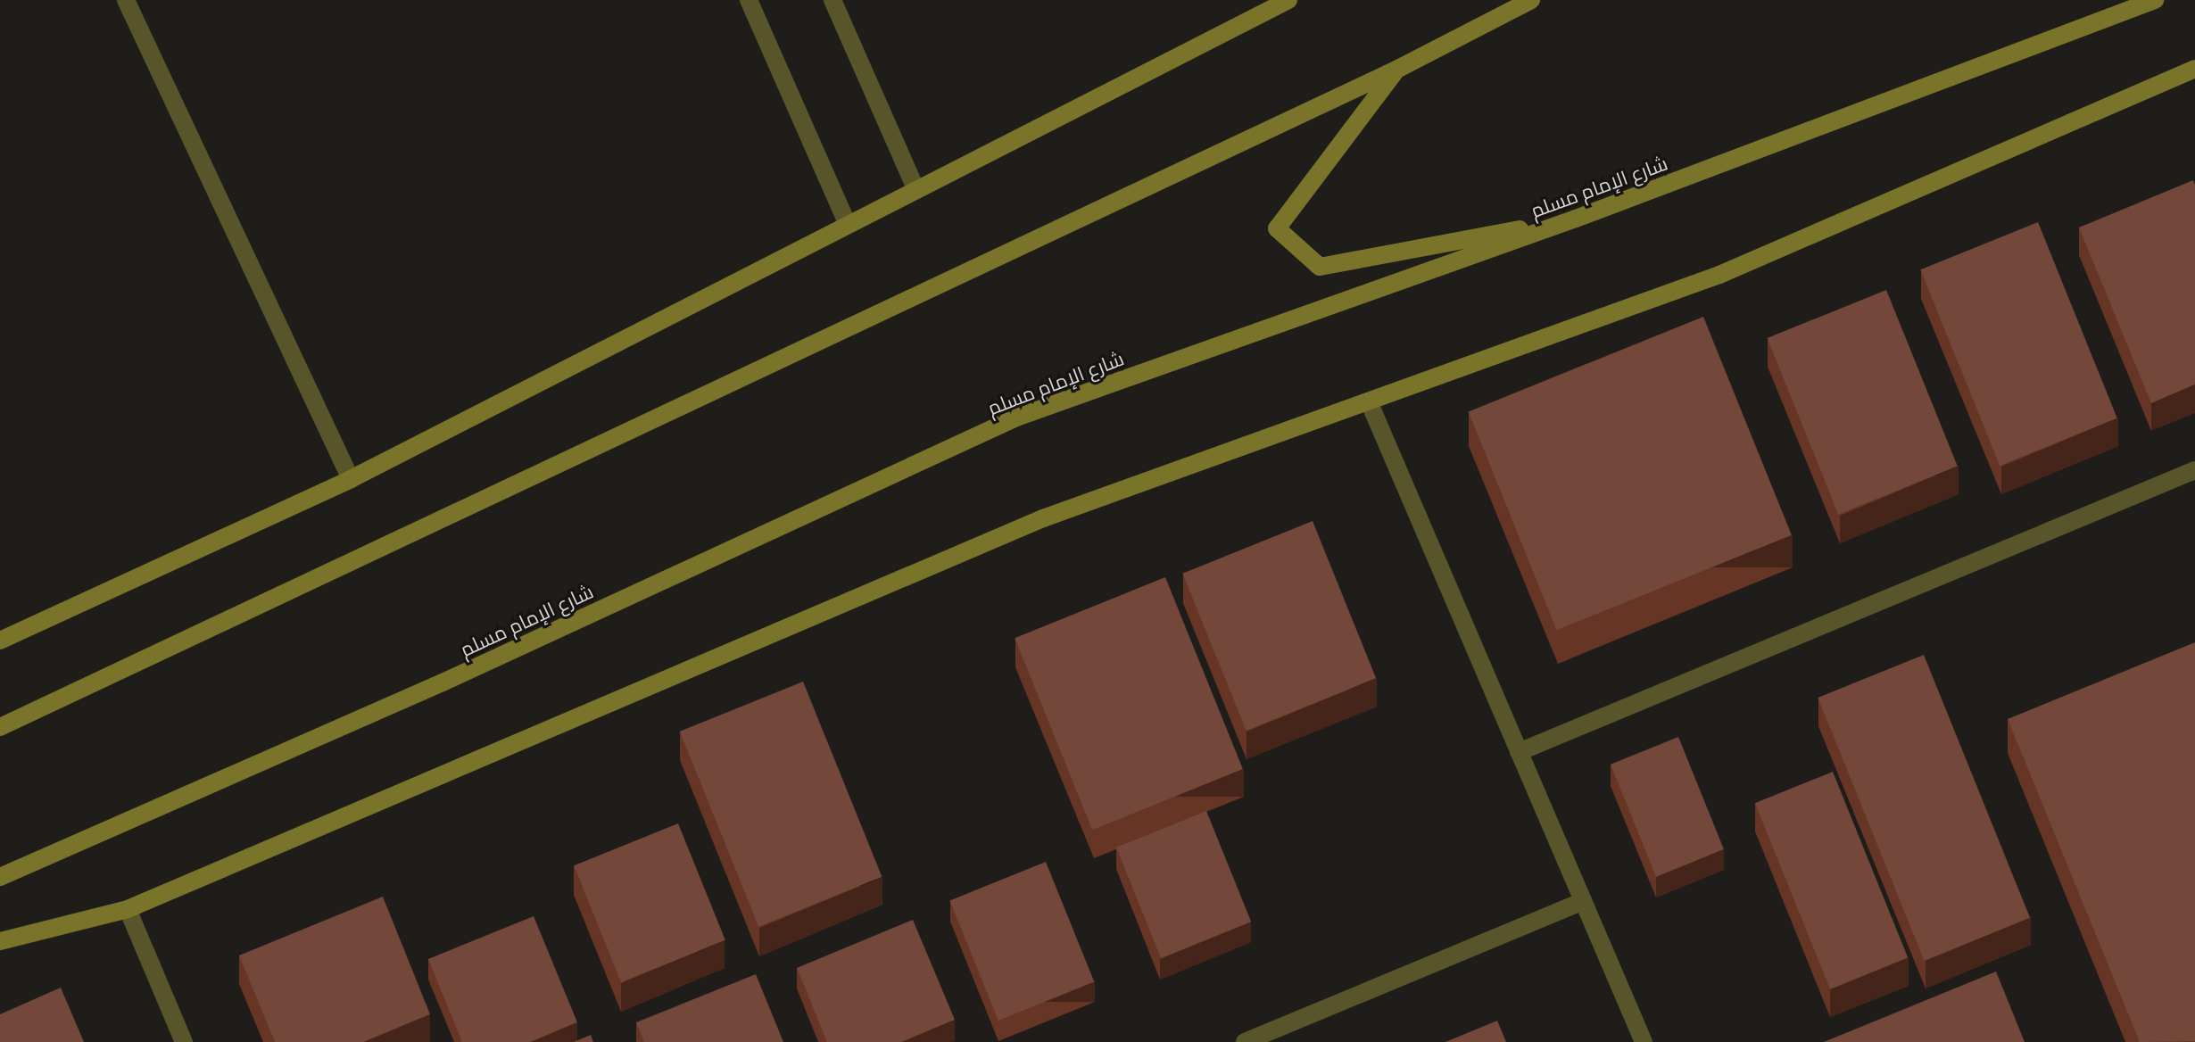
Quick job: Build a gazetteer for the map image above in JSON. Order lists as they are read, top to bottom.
{
  "streets": {
    "main road": ["شارع الإمام مسلم"]
  }
}
